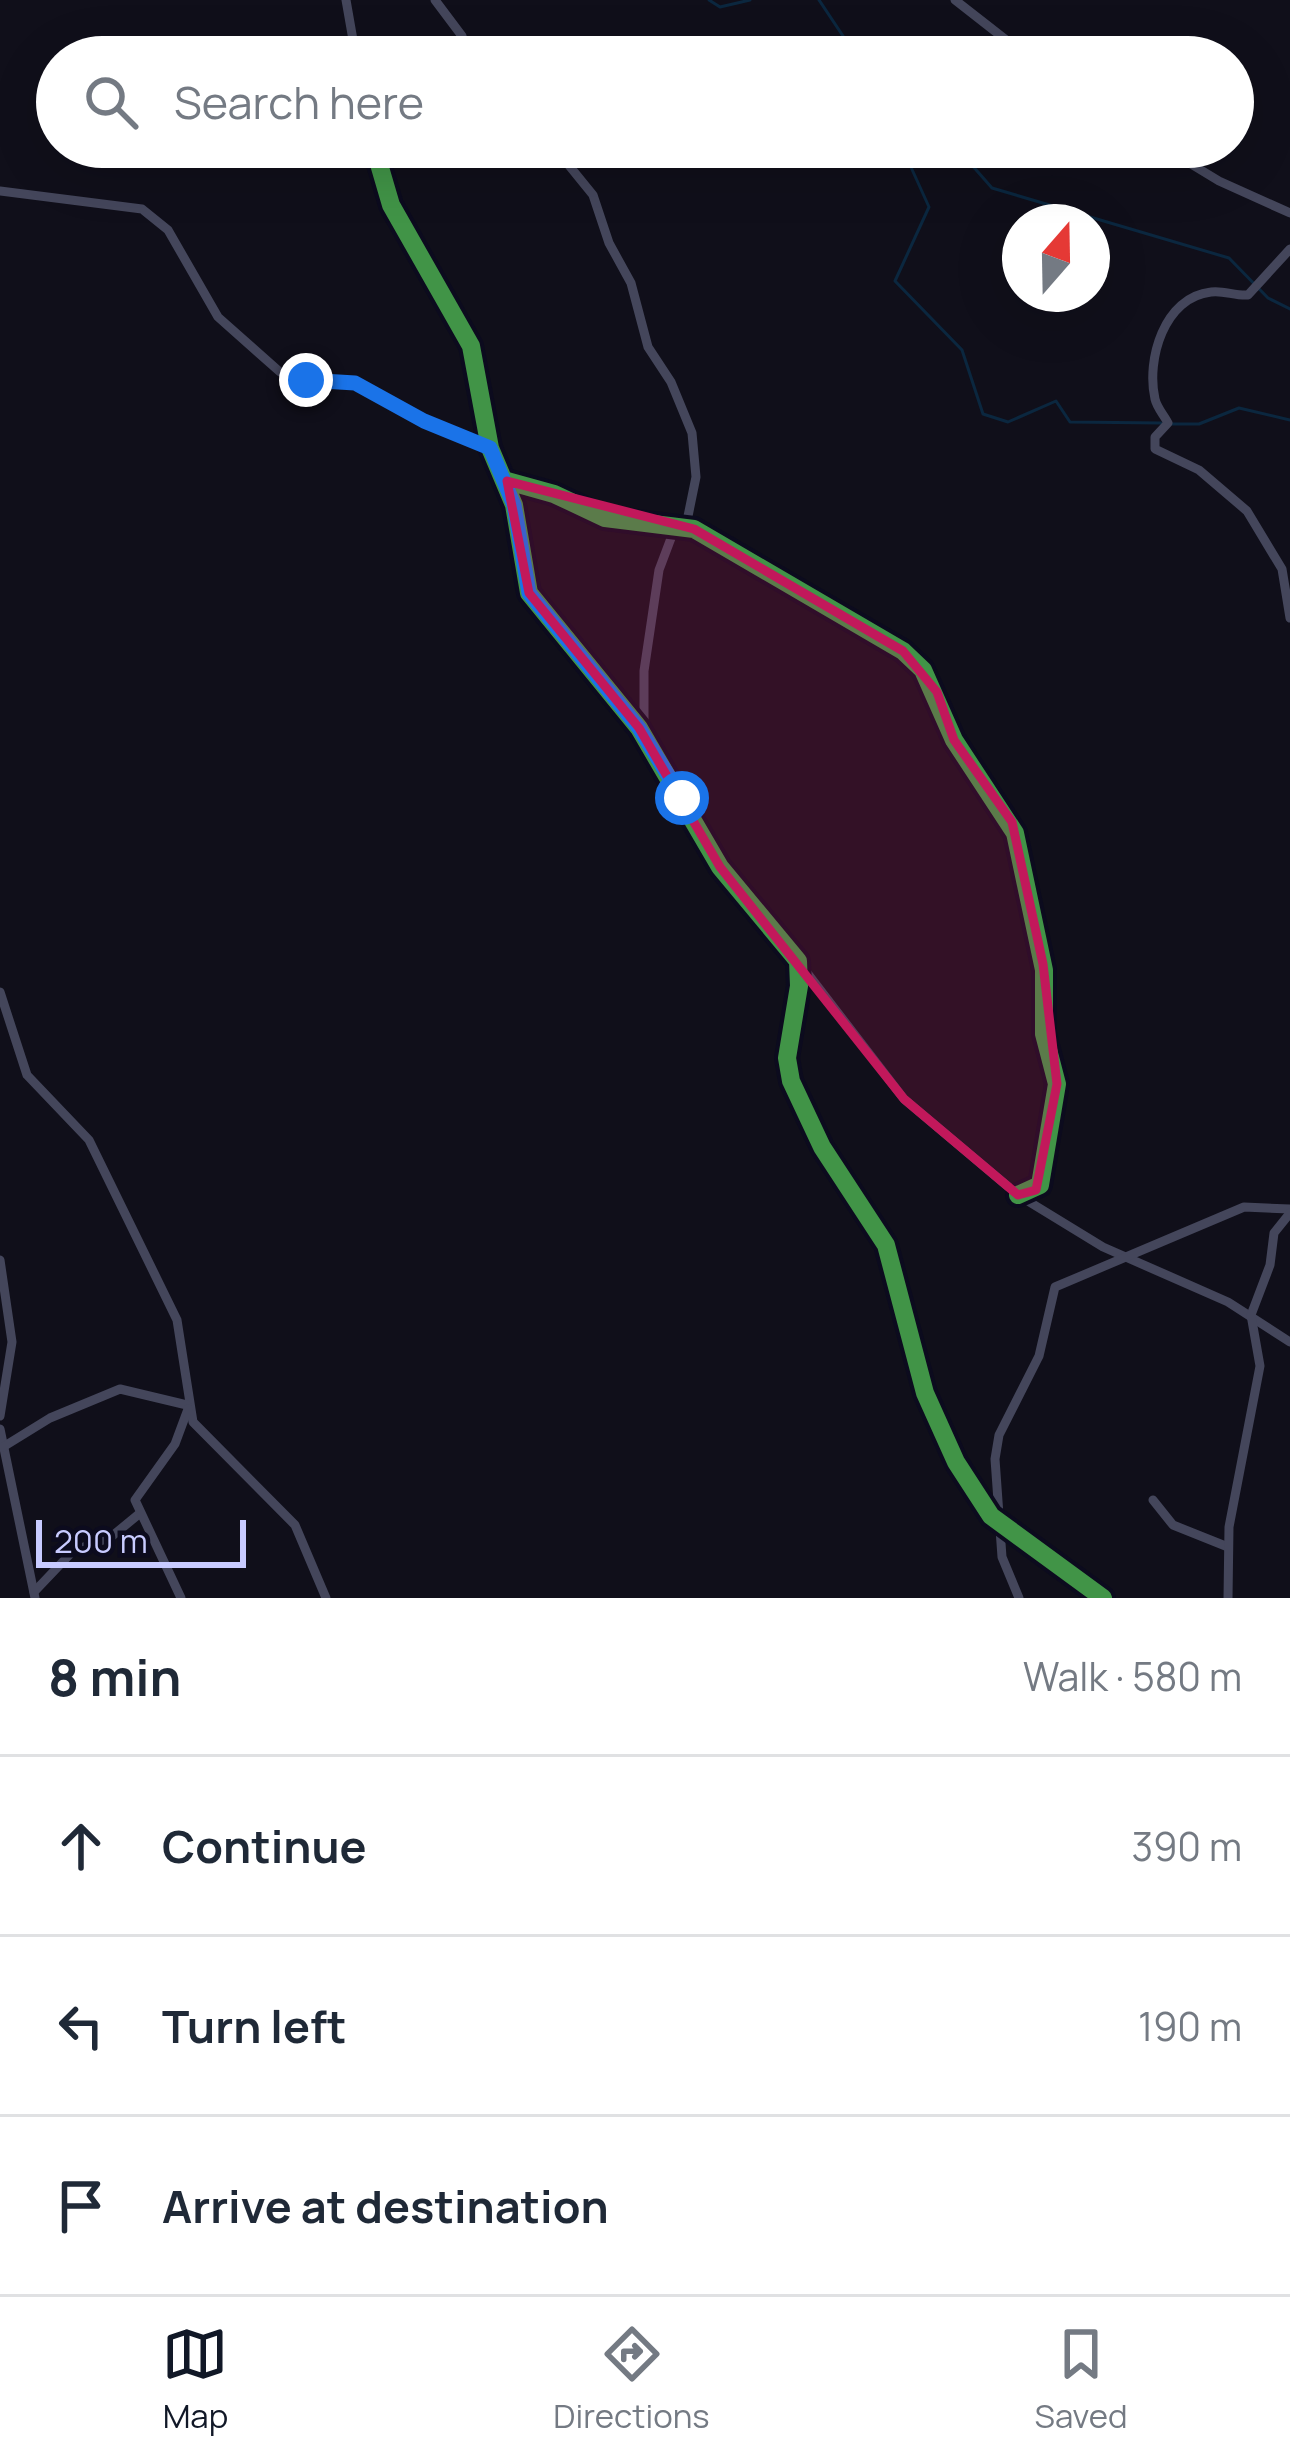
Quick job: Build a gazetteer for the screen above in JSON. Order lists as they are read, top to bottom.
{
  "scale_bar": "200 m",
  "north": "top",
  "page": {
    "search": "Search here",
    "scale": "200 m",
    "heading": ["8 min", "Walk · 580 m"],
    "list": [
      ["Continue", "390 m"],
      ["Turn left", "190 m"],
      "Arrive at destination"
    ],
    "nav": ["Map", "Directions", "Saved"]
  }
}
